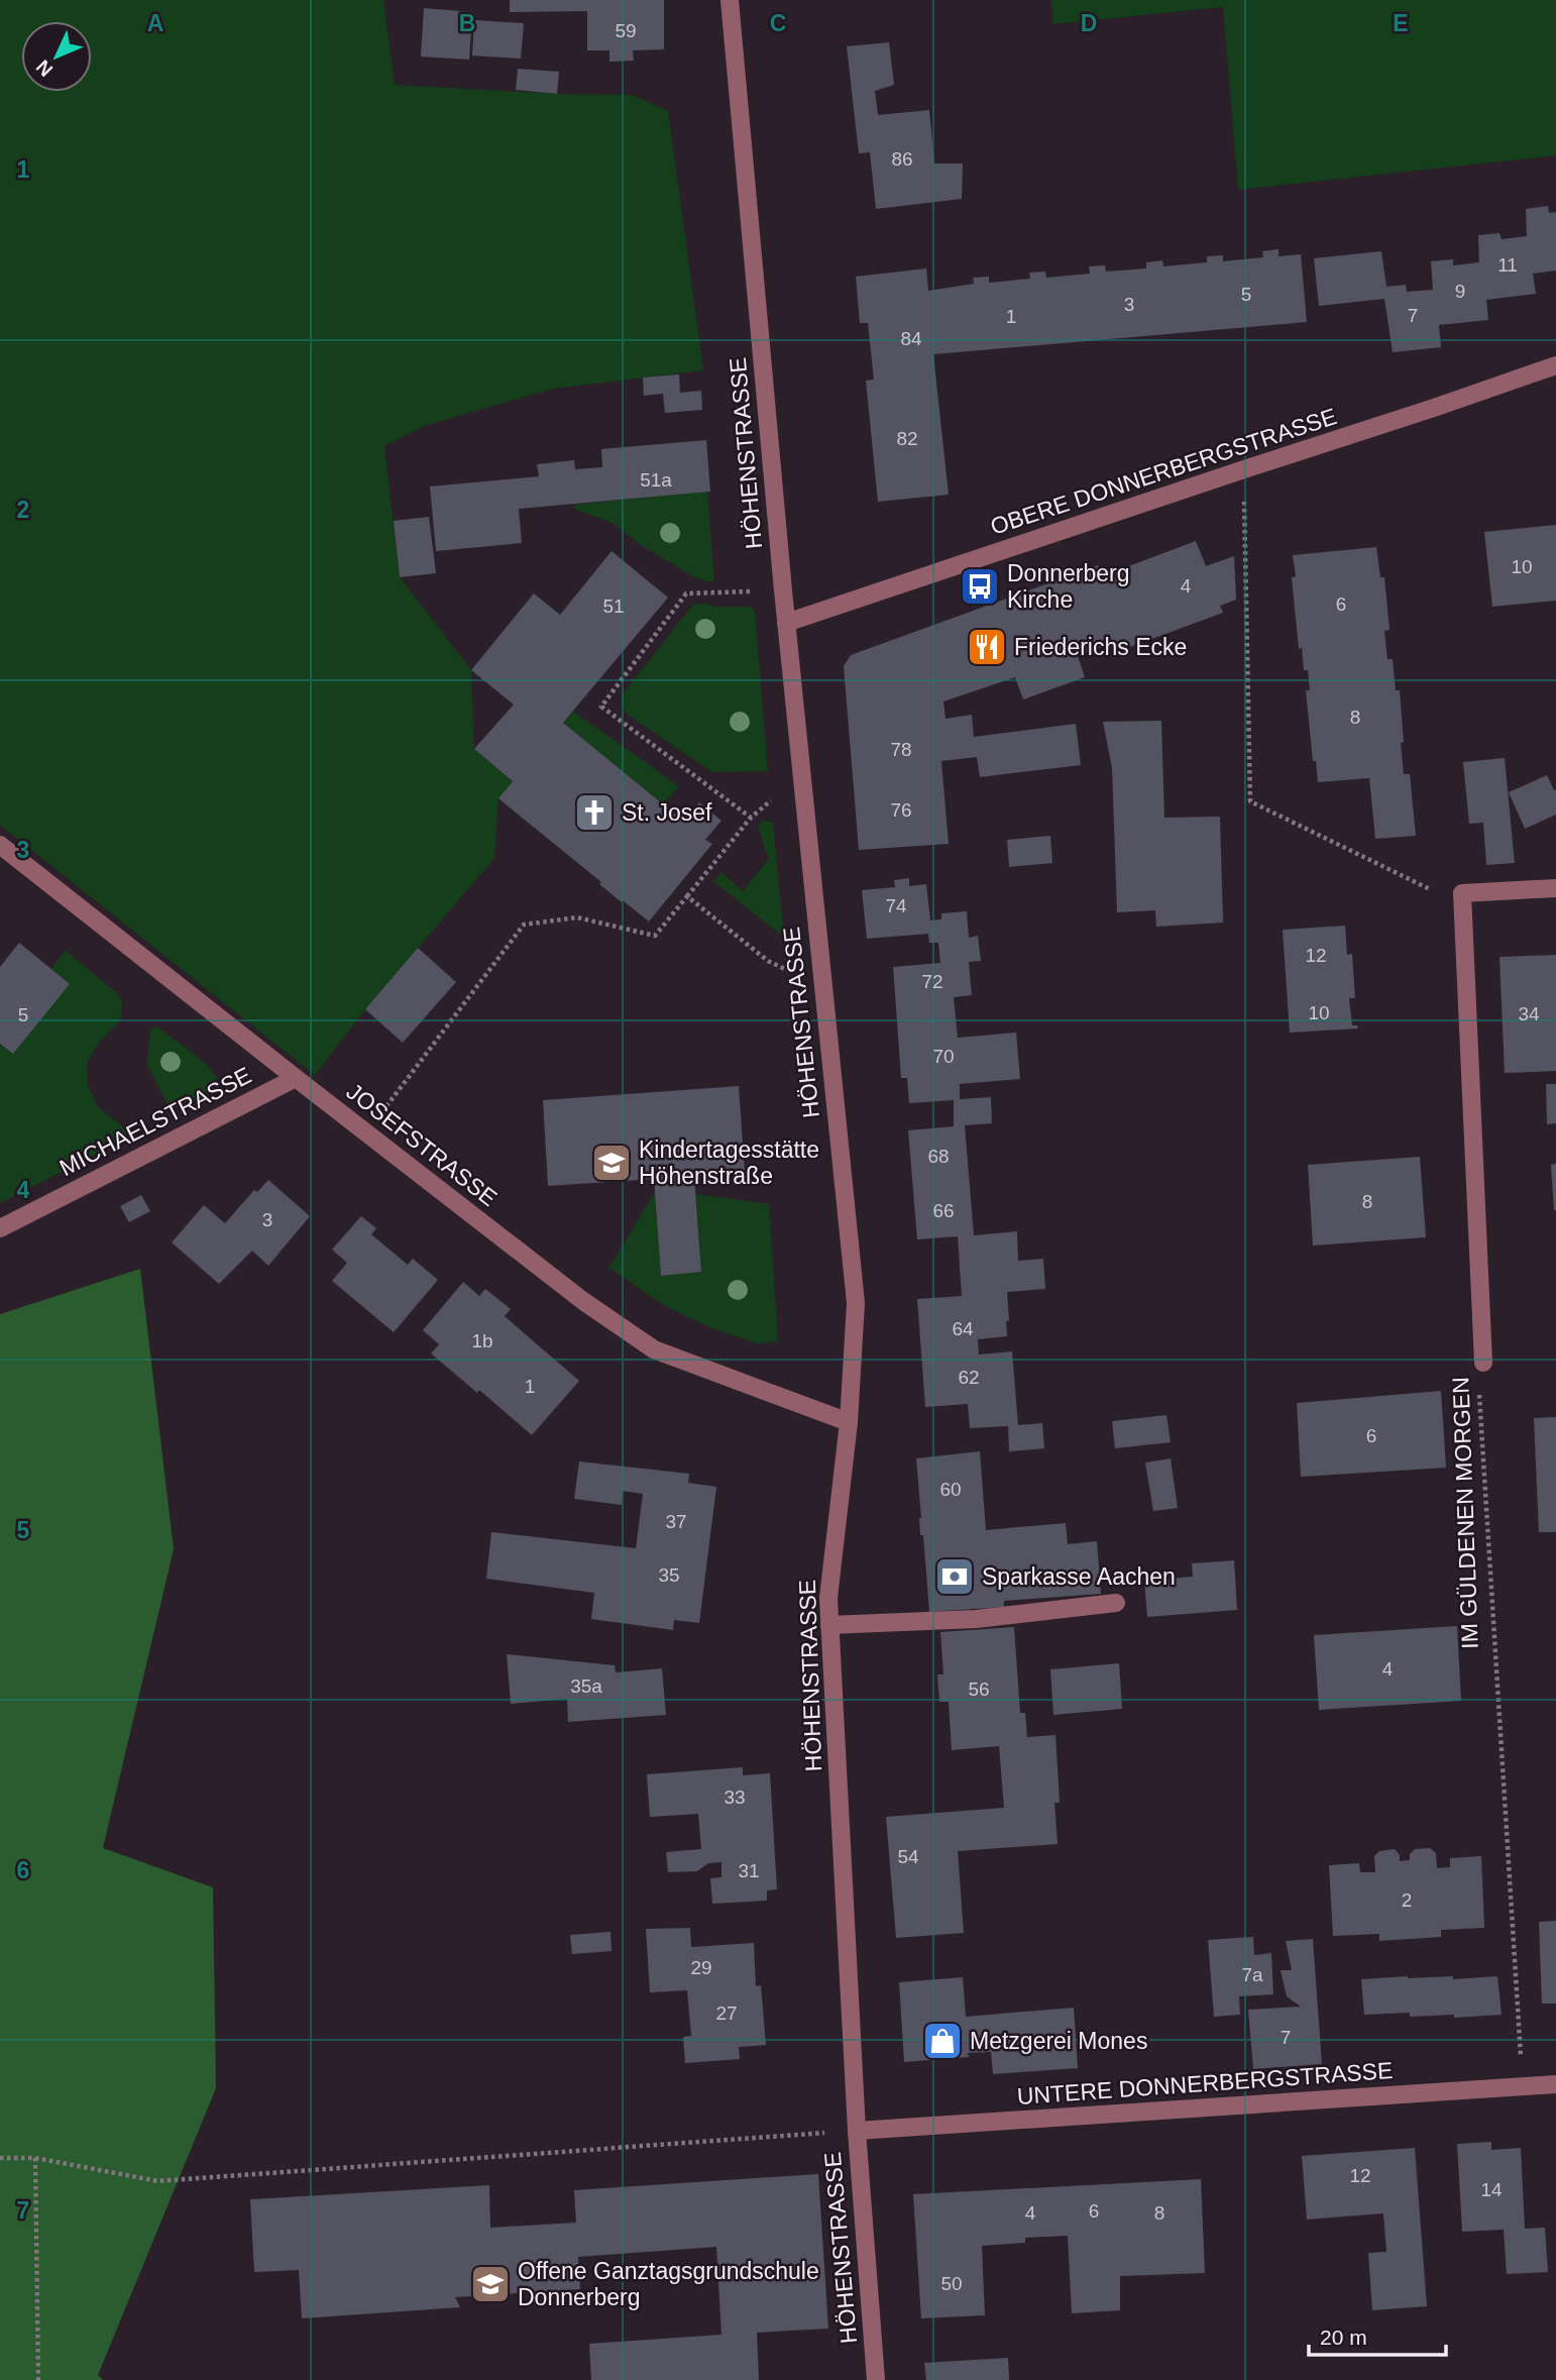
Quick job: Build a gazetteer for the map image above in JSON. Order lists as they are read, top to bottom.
{
  "streets": {
    "street": [
      "HÖHENSTRASSE",
      "OBERE DONNERBERGSTRASSE",
      "MICHAELSTRASSE",
      "JOSEFSTRASSE",
      "IM GÜLDENEN MORGEN",
      "UNTERE DONNERBERGSTRASSE"
    ]
  },
  "crossings": [
    ["HÖHENSTRASSE", "OBERE DONNERBERGSTRASSE"],
    ["HÖHENSTRASSE", "JOSEFSTRASSE"],
    ["HÖHENSTRASSE", "UNTERE DONNERBERGSTRASSE"],
    ["MICHAELSTRASSE", "JOSEFSTRASSE"],
    ["IM GÜLDENEN MORGEN", "UNTERE DONNERBERGSTRASSE"]
  ],
  "places": {
    "bus stop": ["Donnerberg Kirche"],
    "restaurant": ["Friederichs Ecke"],
    "church": ["St. Josef"],
    "school or university": ["Kindertagesstätte Höhenstraße", "Offene Ganztagsgrundschule Donnerberg"],
    "bank": ["Sparkasse Aachen"],
    "shop": ["Metzgerei Mones"]
  },
  "house_numbers": [
    "59",
    "86",
    "11",
    "9",
    "5",
    "3",
    "7",
    "1",
    "84",
    "82",
    "51a",
    "10",
    "4",
    "6",
    "51",
    "8",
    "78",
    "76",
    "74",
    "12",
    "72",
    "10",
    "34",
    "5",
    "70",
    "68",
    "8",
    "66",
    "3",
    "64",
    "1b",
    "62",
    "1",
    "6",
    "60",
    "37",
    "35",
    "4",
    "35a",
    "56",
    "33",
    "54",
    "31",
    "2",
    "29",
    "7a",
    "27",
    "7",
    "12",
    "14",
    "6",
    "4",
    "8",
    "50"
  ],
  "scale_bar": "20 m",
  "north": "bottom left",
  "grid": {
    "columns": [
      "A",
      "B",
      "C",
      "D",
      "E"
    ],
    "rows": [
      "1",
      "2",
      "3",
      "4",
      "5",
      "6",
      "7"
    ]
  }
}
